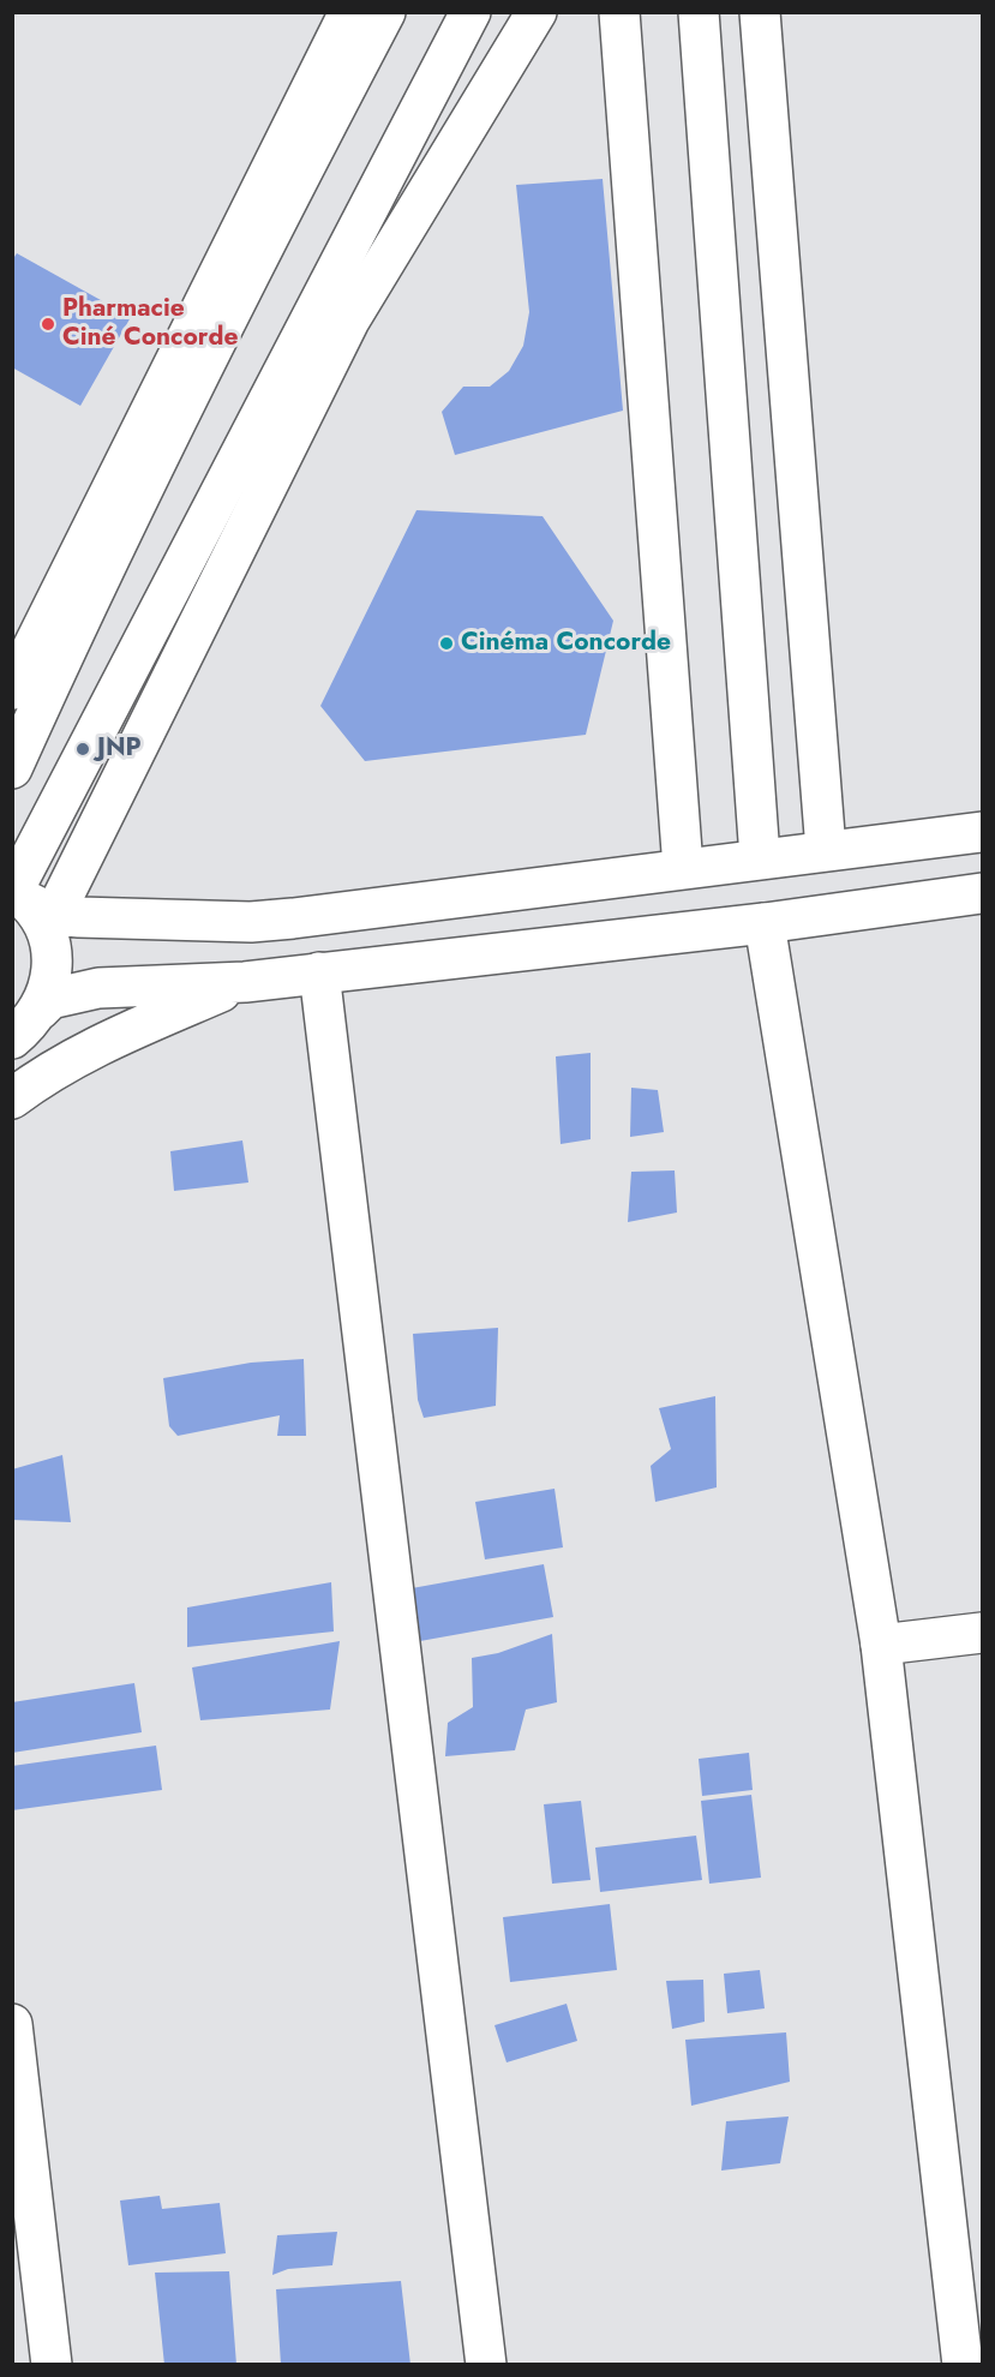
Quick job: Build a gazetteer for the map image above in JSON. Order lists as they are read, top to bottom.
{
  "places": ["Pharmacie Ciné Concorde", "Cinéma Concorde", "JNP"]
}
